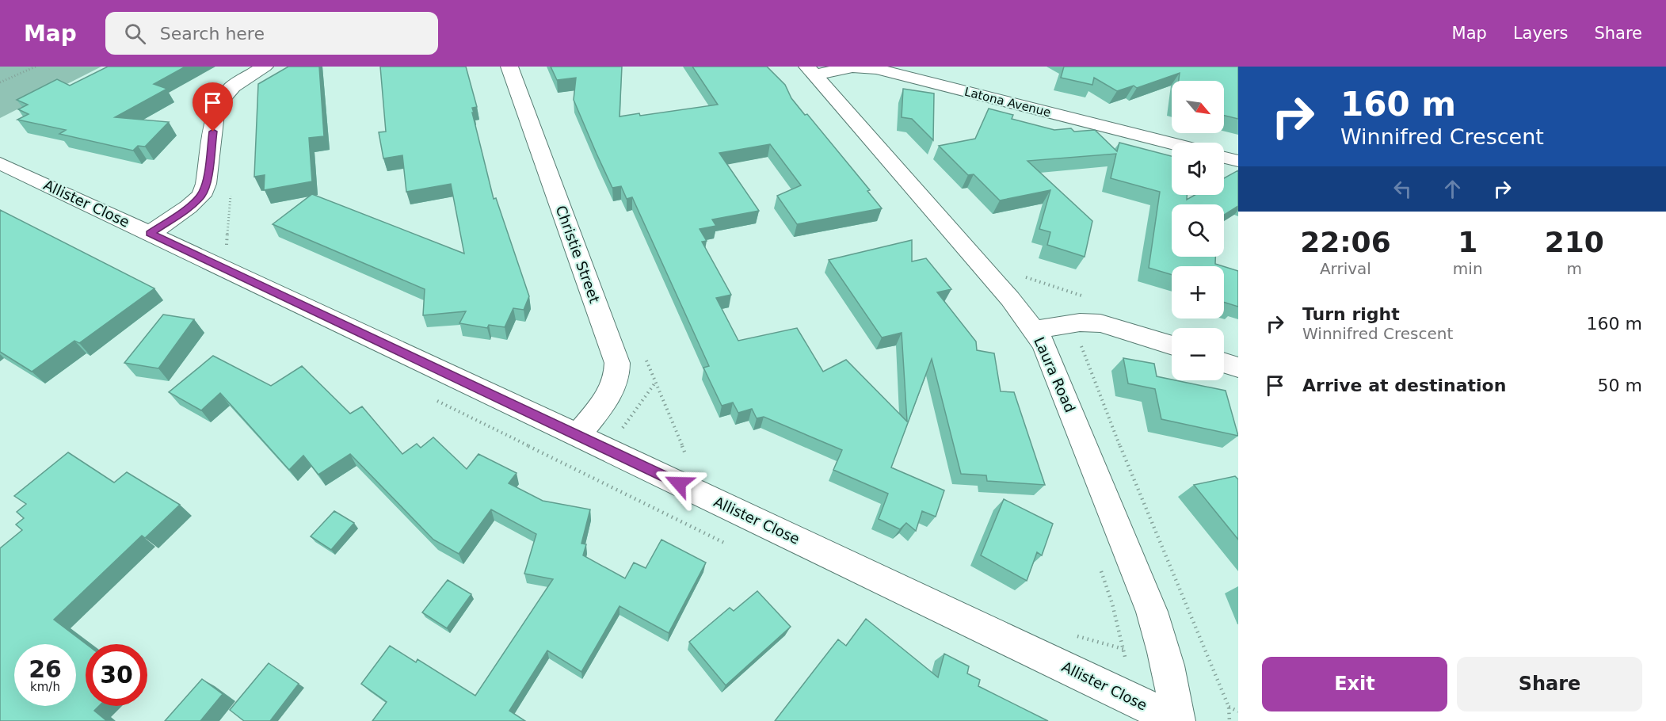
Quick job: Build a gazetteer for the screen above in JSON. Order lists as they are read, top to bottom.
{
  "streets": {
    "street": [
      "Latona Avenue",
      "Allister Close",
      "Christie Street",
      "Laura Road"
    ]
  },
  "crossings": [
    ["Latona Avenue", "Laura Road"],
    ["Allister Close", "Christie Street"],
    ["Allister Close", "Laura Road"]
  ],
  "north": "bottom right",
  "page": {
    "header": "Map",
    "search": "Search here",
    "nav": ["Map", "Layers", "Share"],
    "turn": ["160 m", "Winnifred Crescent"],
    "map_buttons": ["+", "−"],
    "eta": [
      "22:06",
      "Arrival",
      "1",
      "min",
      "210",
      "m"
    ],
    "list": [
      {
        "name": "Turn right",
        "note": "Winnifred Crescent",
        "value": "160 m"
      },
      {
        "name": "Arrive at destination",
        "value": "50 m"
      }
    ],
    "speed": "26 km/h",
    "limit": "30",
    "buttons": ["Exit", "Share"]
  }
}
